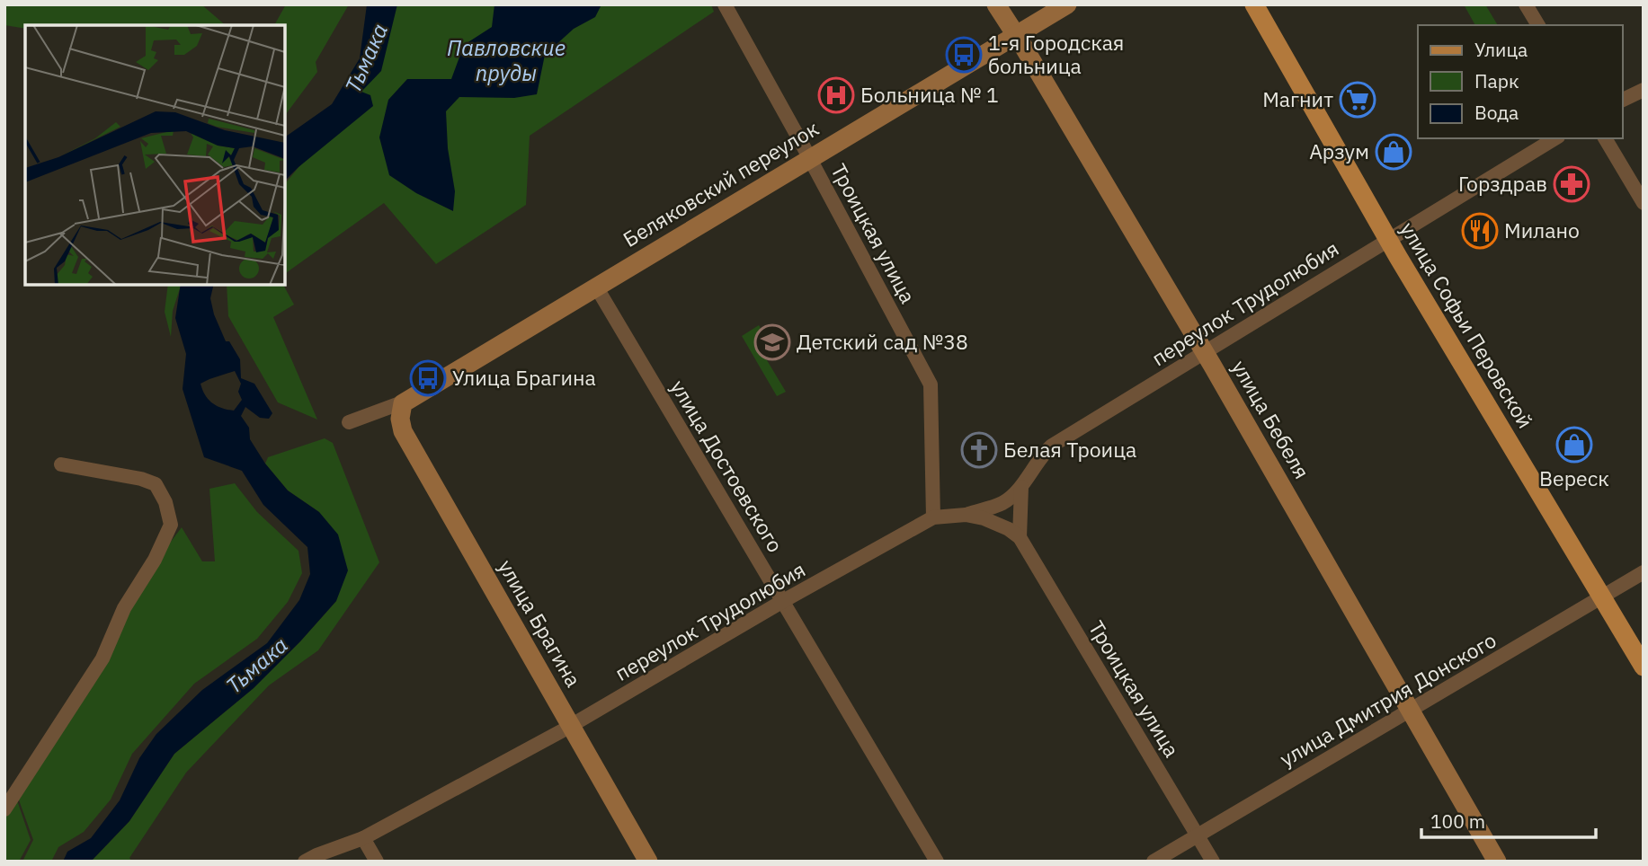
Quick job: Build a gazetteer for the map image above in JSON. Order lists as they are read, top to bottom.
{
  "streets": {
    "main road": ["улица Софьи Перовской"],
    "street": [
      "Беляковский переулок",
      "Троицкая улица",
      "переулок Трудолюбия",
      "улица Бебеля",
      "улица Достоевского",
      "улица Брагина",
      "улица Дмитрия Донского"
    ]
  },
  "crossings": [
    ["Беляковский переулок", "Троицкая улица"],
    ["Беляковский переулок", "улица Бебеля"],
    ["Беляковский переулок", "улица Достоевского"],
    ["Беляковский переулок", "улица Брагина"],
    ["Троицкая улица", "переулок Трудолюбия"],
    ["Троицкая улица", "улица Дмитрия Донского"],
    ["переулок Трудолюбия", "улица Софьи Перовской"],
    ["переулок Трудолюбия", "улица Бебеля"],
    ["переулок Трудолюбия", "улица Достоевского"],
    ["переулок Трудолюбия", "улица Брагина"],
    ["улица Софьи Перовской", "улица Дмитрия Донского"],
    ["улица Бебеля", "улица Дмитрия Донского"]
  ],
  "water": ["Павловские пруды", "Тьмака"],
  "places": {
    "bus stop": ["1-я Городская больница", "Улица Брагина"],
    "hospital": ["Больница № 1"],
    "supermarket": ["Магнит"],
    "shop": ["Арзум", "Вереск"],
    "pharmacy": ["Горздрав"],
    "restaurant": ["Милано"],
    "school or university": ["Детский сад №38"],
    "church": ["Белая Троица"]
  },
  "legend": ["Улица", "Парк", "Вода"],
  "scale_bar": "100 m"
}
